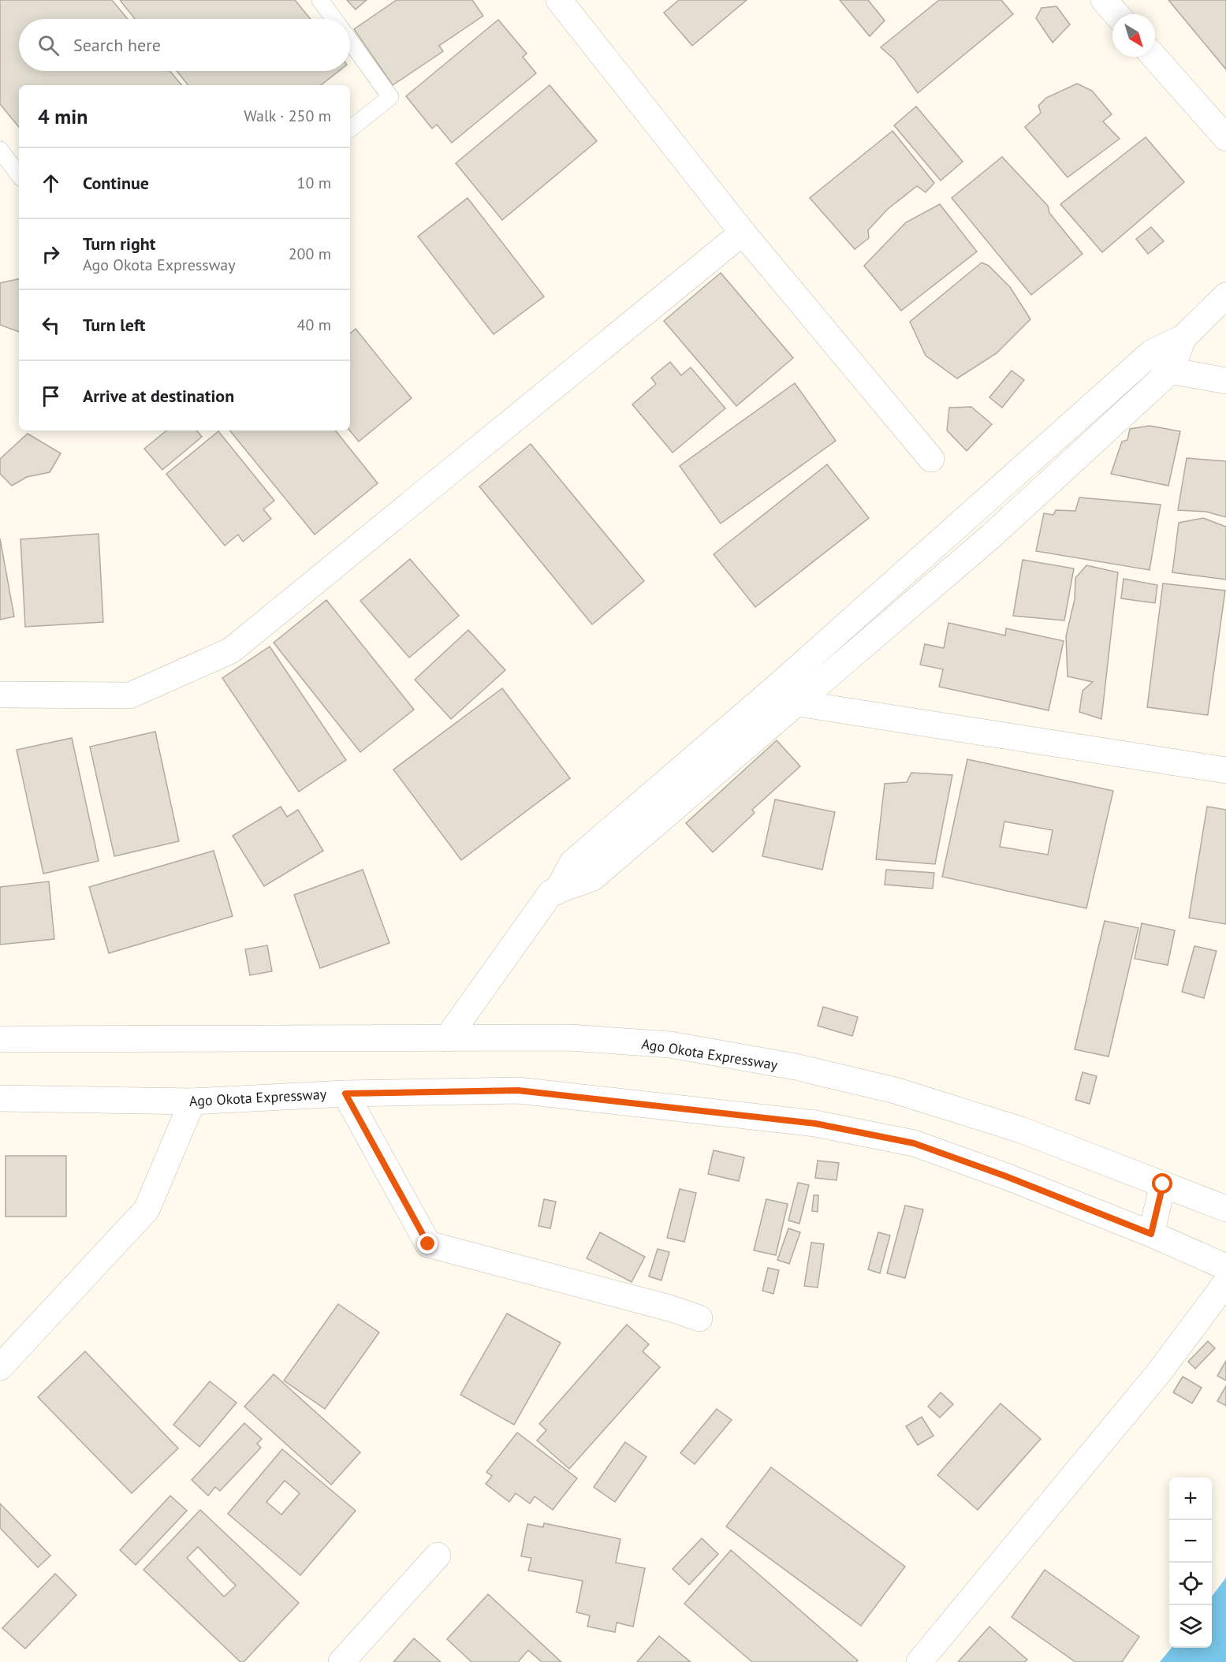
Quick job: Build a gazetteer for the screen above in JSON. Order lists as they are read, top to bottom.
{
  "streets": {
    "street": ["Ago Okota Expressway"]
  },
  "north": "bottom right",
  "page": {
    "search": "Search here",
    "heading": ["4 min", "Walk · 250 m"],
    "list": [
      ["Continue", "10 m"],
      ["Turn right", "Ago Okota Expressway", "200 m"],
      ["Turn left", "40 m"],
      "Arrive at destination"
    ],
    "map_buttons": ["+", "−"]
  }
}
